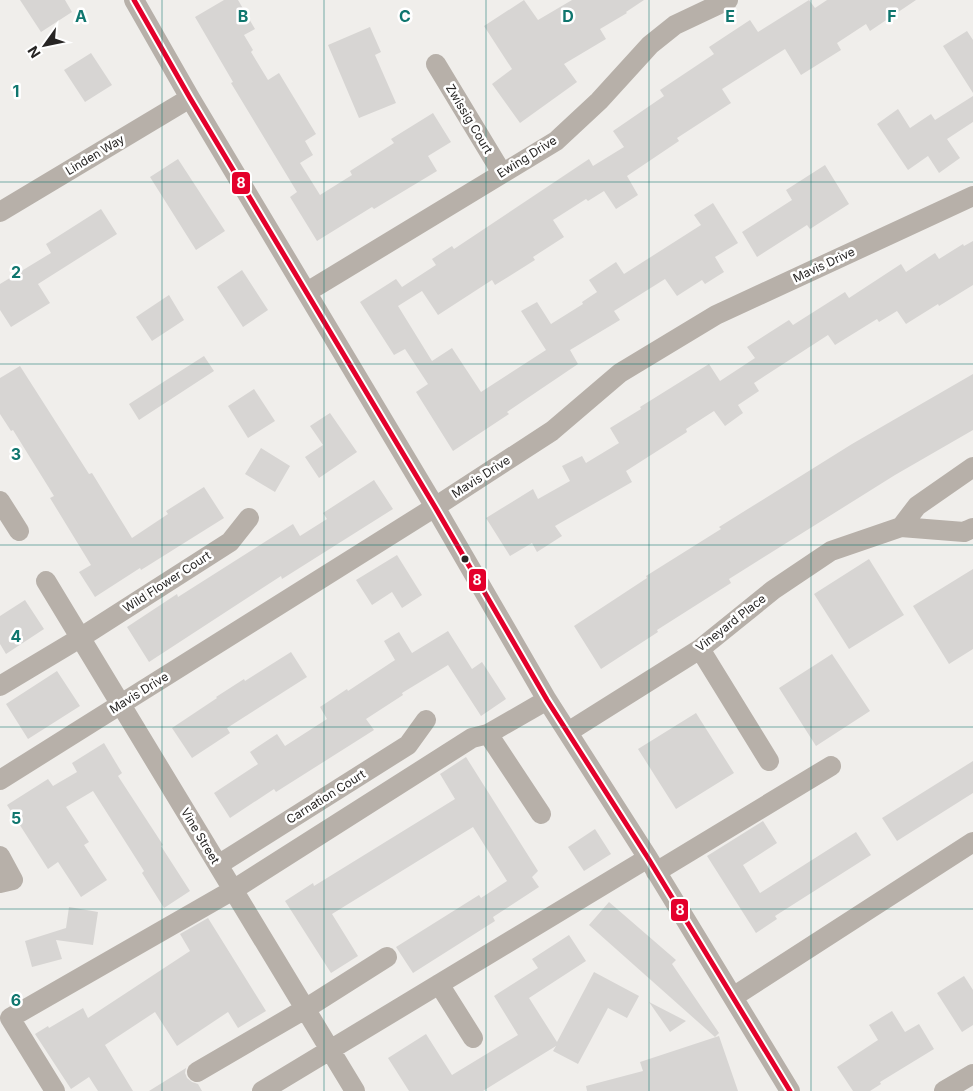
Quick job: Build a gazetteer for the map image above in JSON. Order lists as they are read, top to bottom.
{
  "streets": {
    "street": [
      "Zwissig Court",
      "Linden Way",
      "Ewing Drive",
      "Mavis Drive",
      "Wild Flower Court",
      "Vineyard Place",
      "Carnation Court",
      "Vine Street"
    ]
  },
  "crossings": [
    ["Zwissig Court", "Ewing Drive"],
    ["Mavis Drive", "Vine Street"],
    ["Wild Flower Court", "Vine Street"],
    ["Carnation Court", "Vine Street"]
  ],
  "lines": ["transit line 8"],
  "north": "bottom left",
  "grid": {
    "columns": [
      "A",
      "B",
      "C",
      "D",
      "E",
      "F"
    ],
    "rows": [
      "1",
      "2",
      "3",
      "4",
      "5",
      "6"
    ]
  }
}
